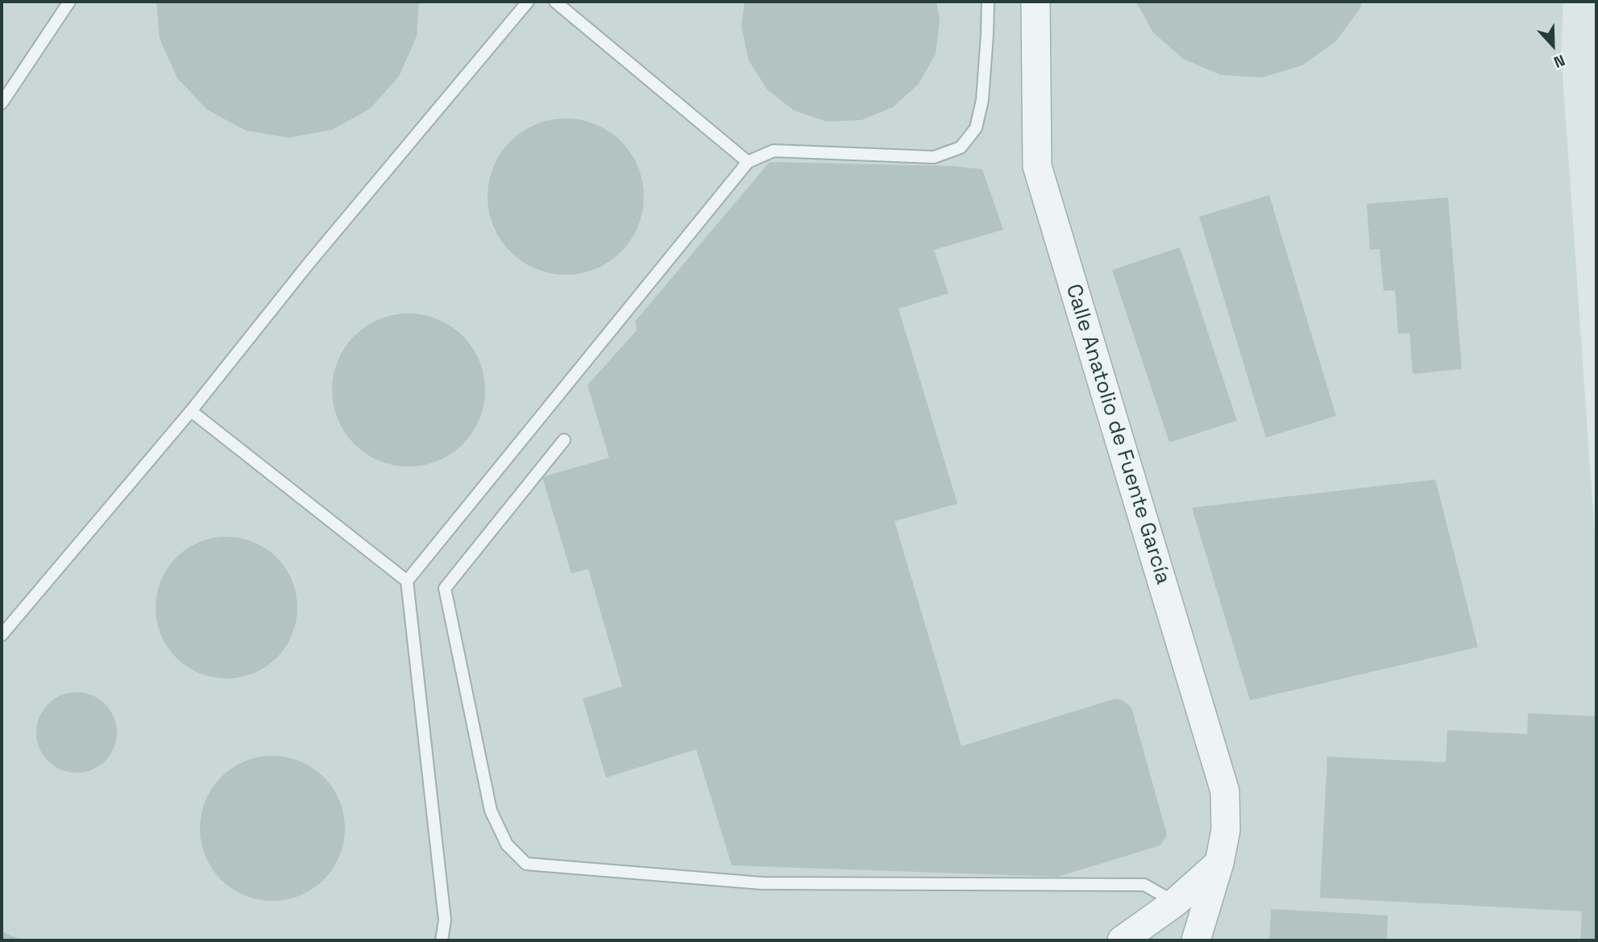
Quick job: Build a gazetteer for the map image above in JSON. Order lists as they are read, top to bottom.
{
  "streets": {
    "street": ["Calle Anatolio de Fuente García"]
  },
  "north": "bottom"
}
